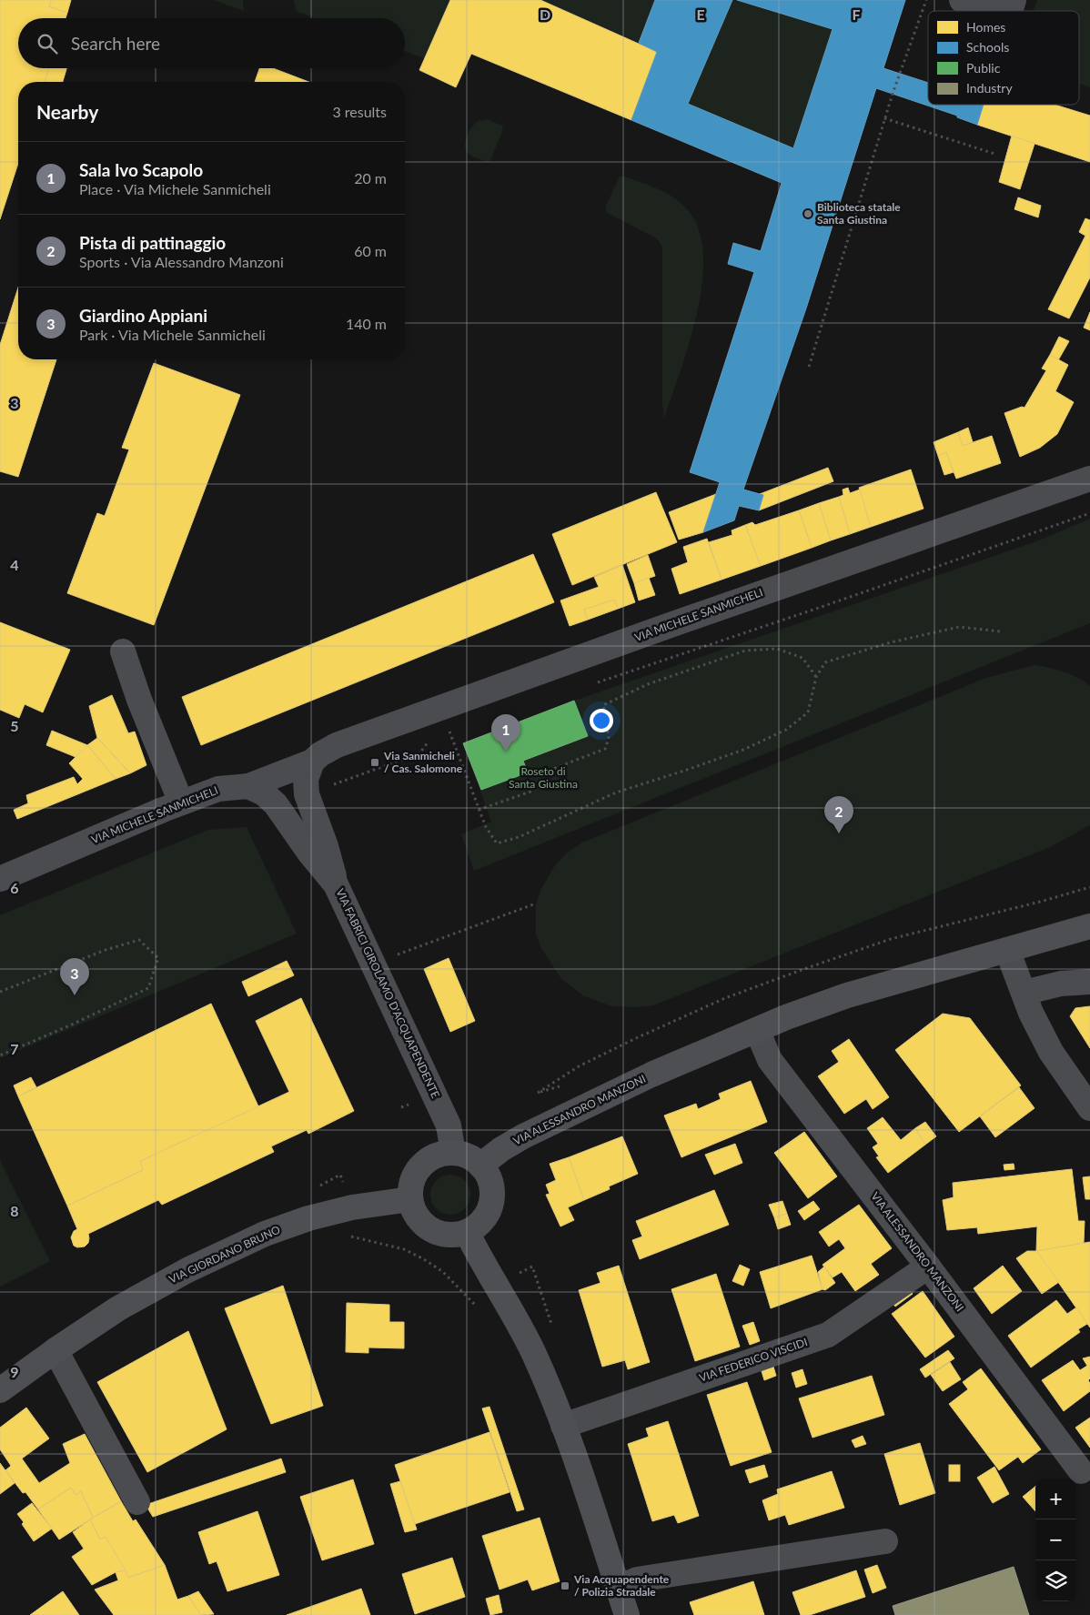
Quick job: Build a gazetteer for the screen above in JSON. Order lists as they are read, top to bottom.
{
  "streets": {
    "main road": ["VIA ALESSANDRO MANZONI", "VIA GIORDANO BRUNO"],
    "street": ["VIA MICHELE SANMICHELI", "VIA FABRICI GIROLAMO D'ACQUAPENDENTE", "VIA FEDERICO VISCIDI"]
  },
  "crossings": [
    ["VIA MICHELE SANMICHELI", "VIA FABRICI GIROLAMO D'ACQUAPENDENTE"],
    ["VIA FABRICI GIROLAMO D'ACQUAPENDENTE", "VIA ALESSANDRO MANZONI"],
    ["VIA FABRICI GIROLAMO D'ACQUAPENDENTE", "VIA GIORDANO BRUNO"],
    ["VIA ALESSANDRO MANZONI", "VIA GIORDANO BRUNO"],
    ["VIA ALESSANDRO MANZONI", "VIA FEDERICO VISCIDI"]
  ],
  "parks": ["Roseto di Santa Giustina"],
  "places": {
    "other": ["Biblioteca statale Santa Giustina"],
    "transit": ["Via Sanmicheli / Cas. Salomone", "Via Acquapendente / Polizia Stradale"]
  },
  "legend": [
    "Homes",
    "Schools",
    "Public",
    "Industry"
  ],
  "page": {
    "search": "Search here",
    "heading": ["Nearby", "3 results"],
    "list": [
      {
        "mark": "1",
        "name": "Sala Ivo Scapolo",
        "note": "Place · Via Michele Sanmicheli",
        "value": "20 m"
      },
      {
        "mark": "2",
        "name": "Pista di pattinaggio",
        "note": "Sports · Via Alessandro Manzoni",
        "value": "60 m"
      },
      {
        "mark": "3",
        "name": "Giardino Appiani",
        "note": "Park · Via Michele Sanmicheli",
        "value": "140 m"
      }
    ],
    "pins": ["1", "2", "3"],
    "map_buttons": ["+", "−"]
  },
  "grid": {
    "columns": ["D", "E", "F"],
    "rows": [
      "3",
      "4",
      "5",
      "6",
      "7",
      "8",
      "9"
    ]
  }
}
